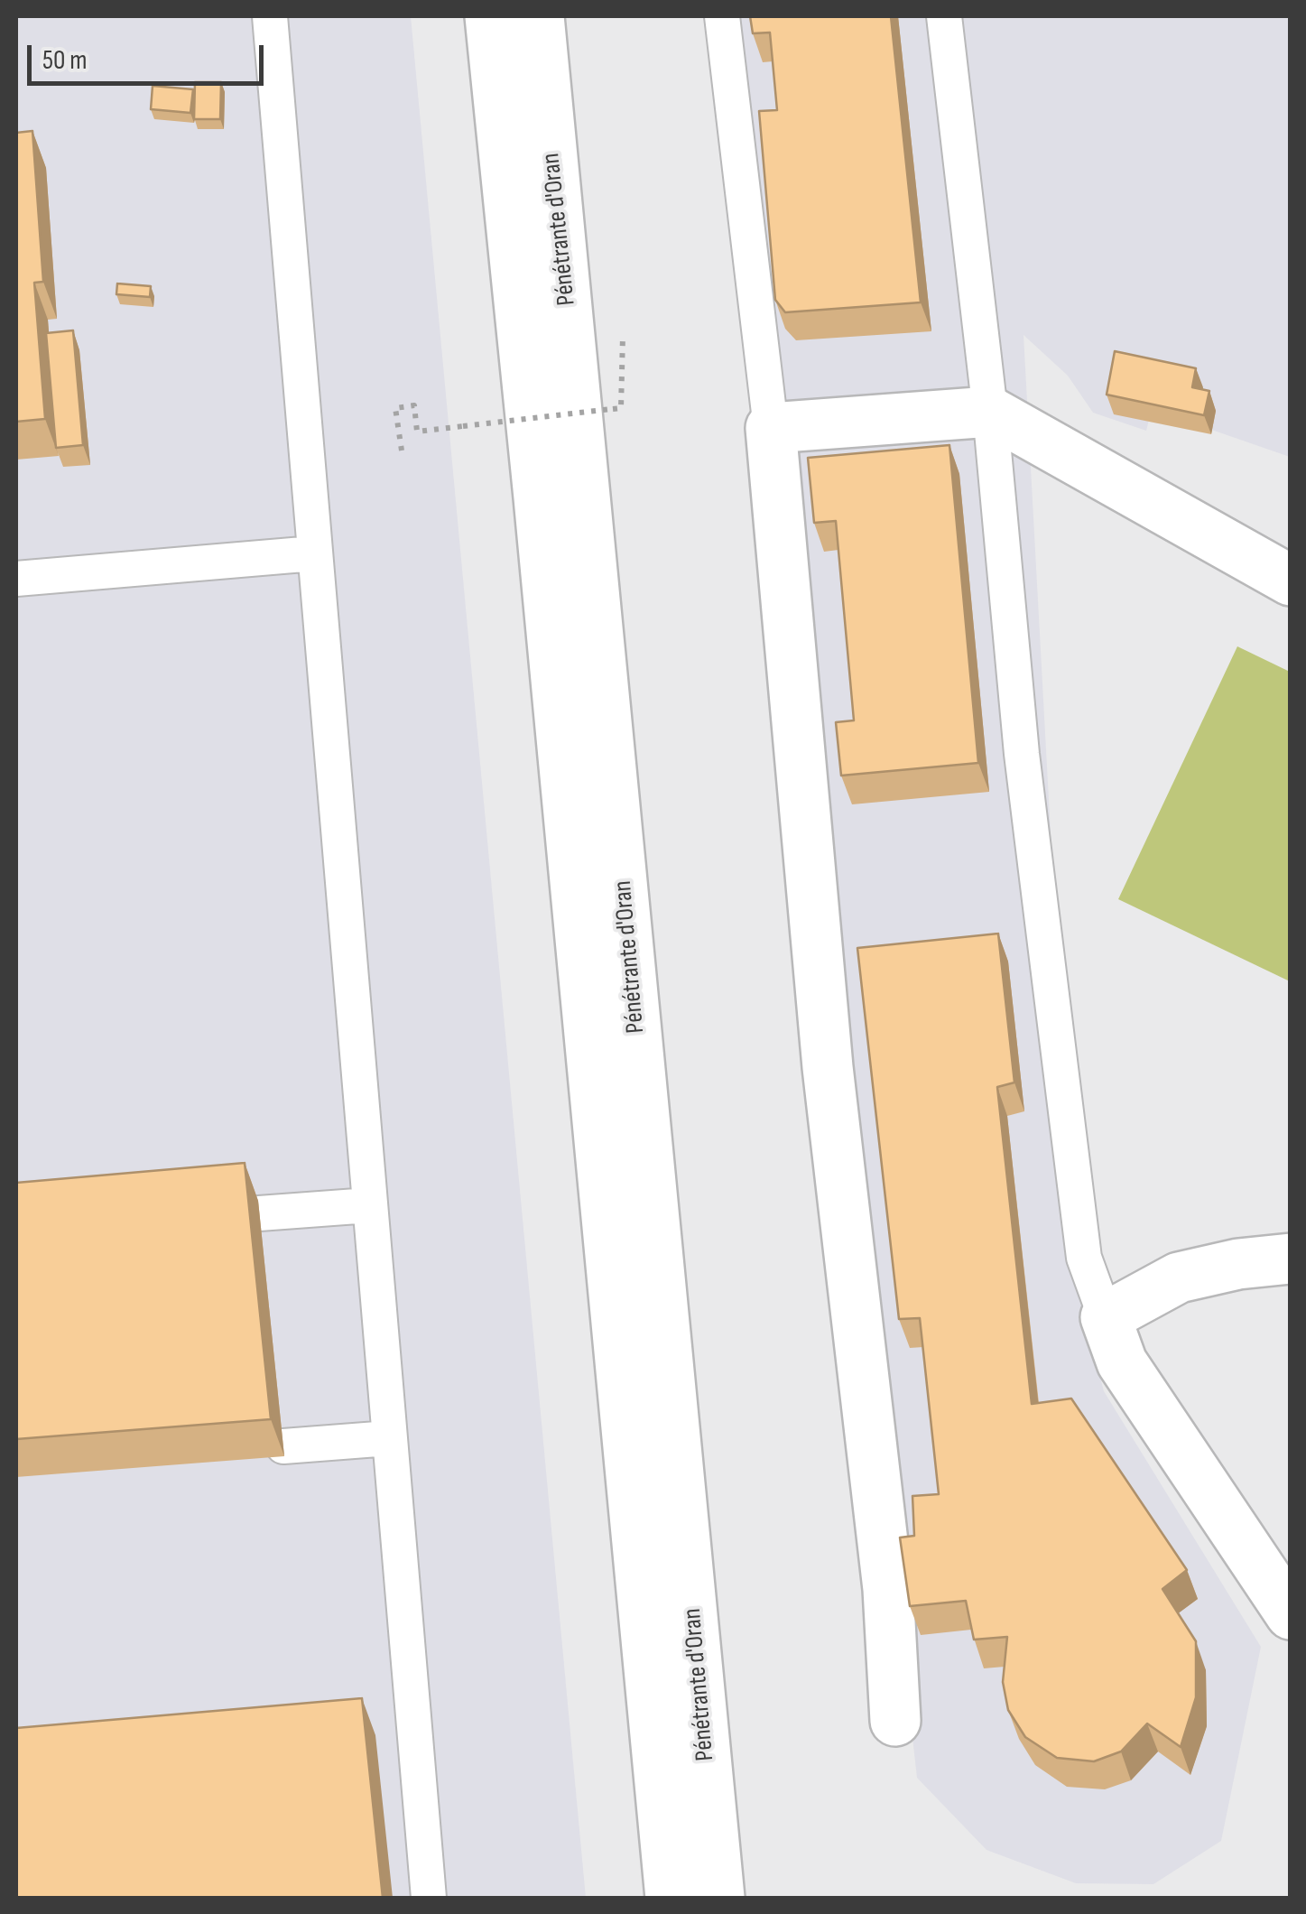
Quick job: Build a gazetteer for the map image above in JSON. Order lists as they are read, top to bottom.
{
  "streets": {
    "main road": ["Pénétrante d'Oran"]
  },
  "scale_bar": "50 m"
}
